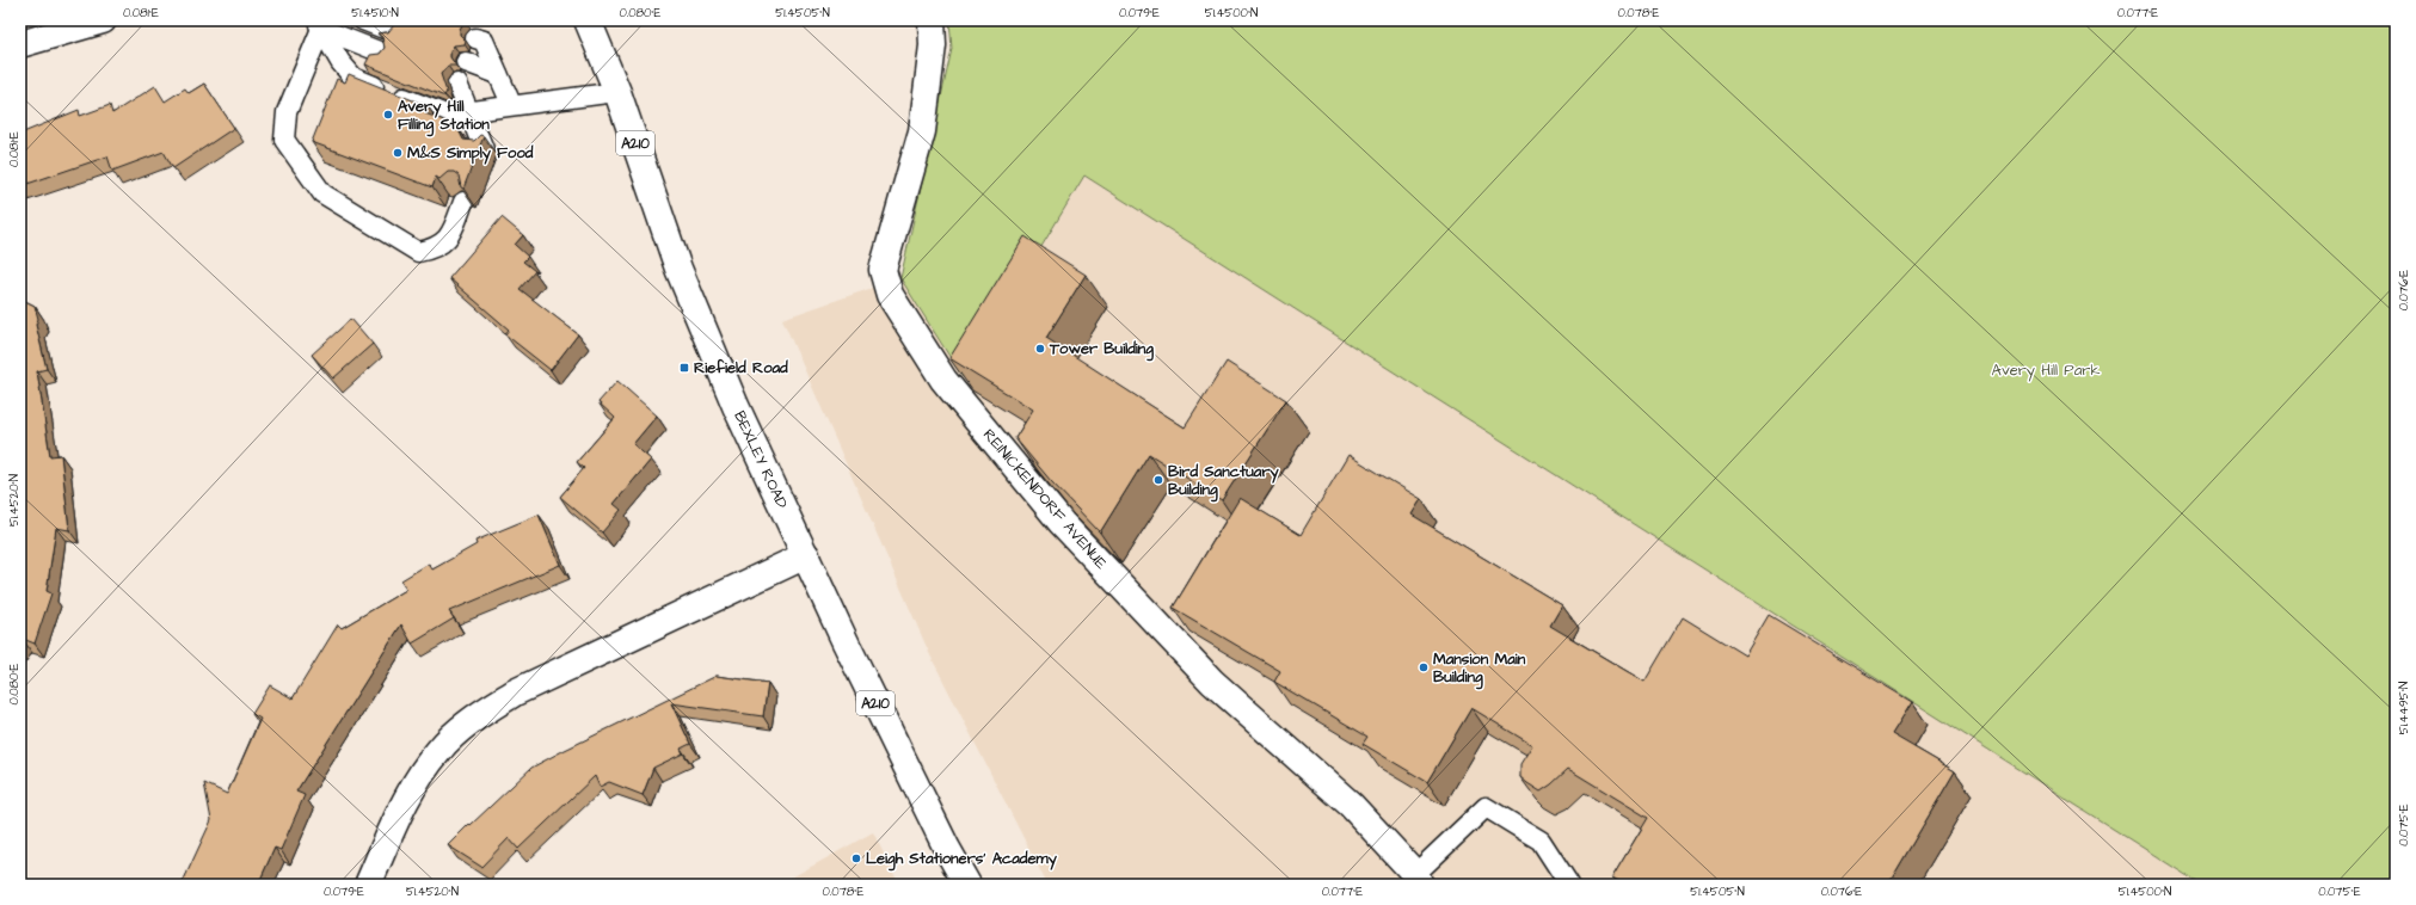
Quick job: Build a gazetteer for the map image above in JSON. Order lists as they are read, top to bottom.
{
  "streets": {
    "street": ["A210", "BEXLEY ROAD", "REINICKENDORF AVENUE"]
  },
  "parks": ["Avery Hill Park"],
  "places": {
    "other": [
      "Avery Hill Filling Station",
      "M&S Simply Food",
      "Tower Building",
      "Bird Sanctuary Building",
      "Mansion Main Building",
      "Leigh Stationers' Academy"
    ],
    "transit": ["Riefield Road"]
  },
  "coordinates": [
    "0.081°E",
    "51.4510°N",
    "0.080°E",
    "51.4505°N",
    "0.079°E",
    "51.4500°N",
    "0.078°E",
    "0.077°E",
    "0.076°E",
    "51.4520°N",
    "51.4495°N",
    "0.075°E"
  ]
}
